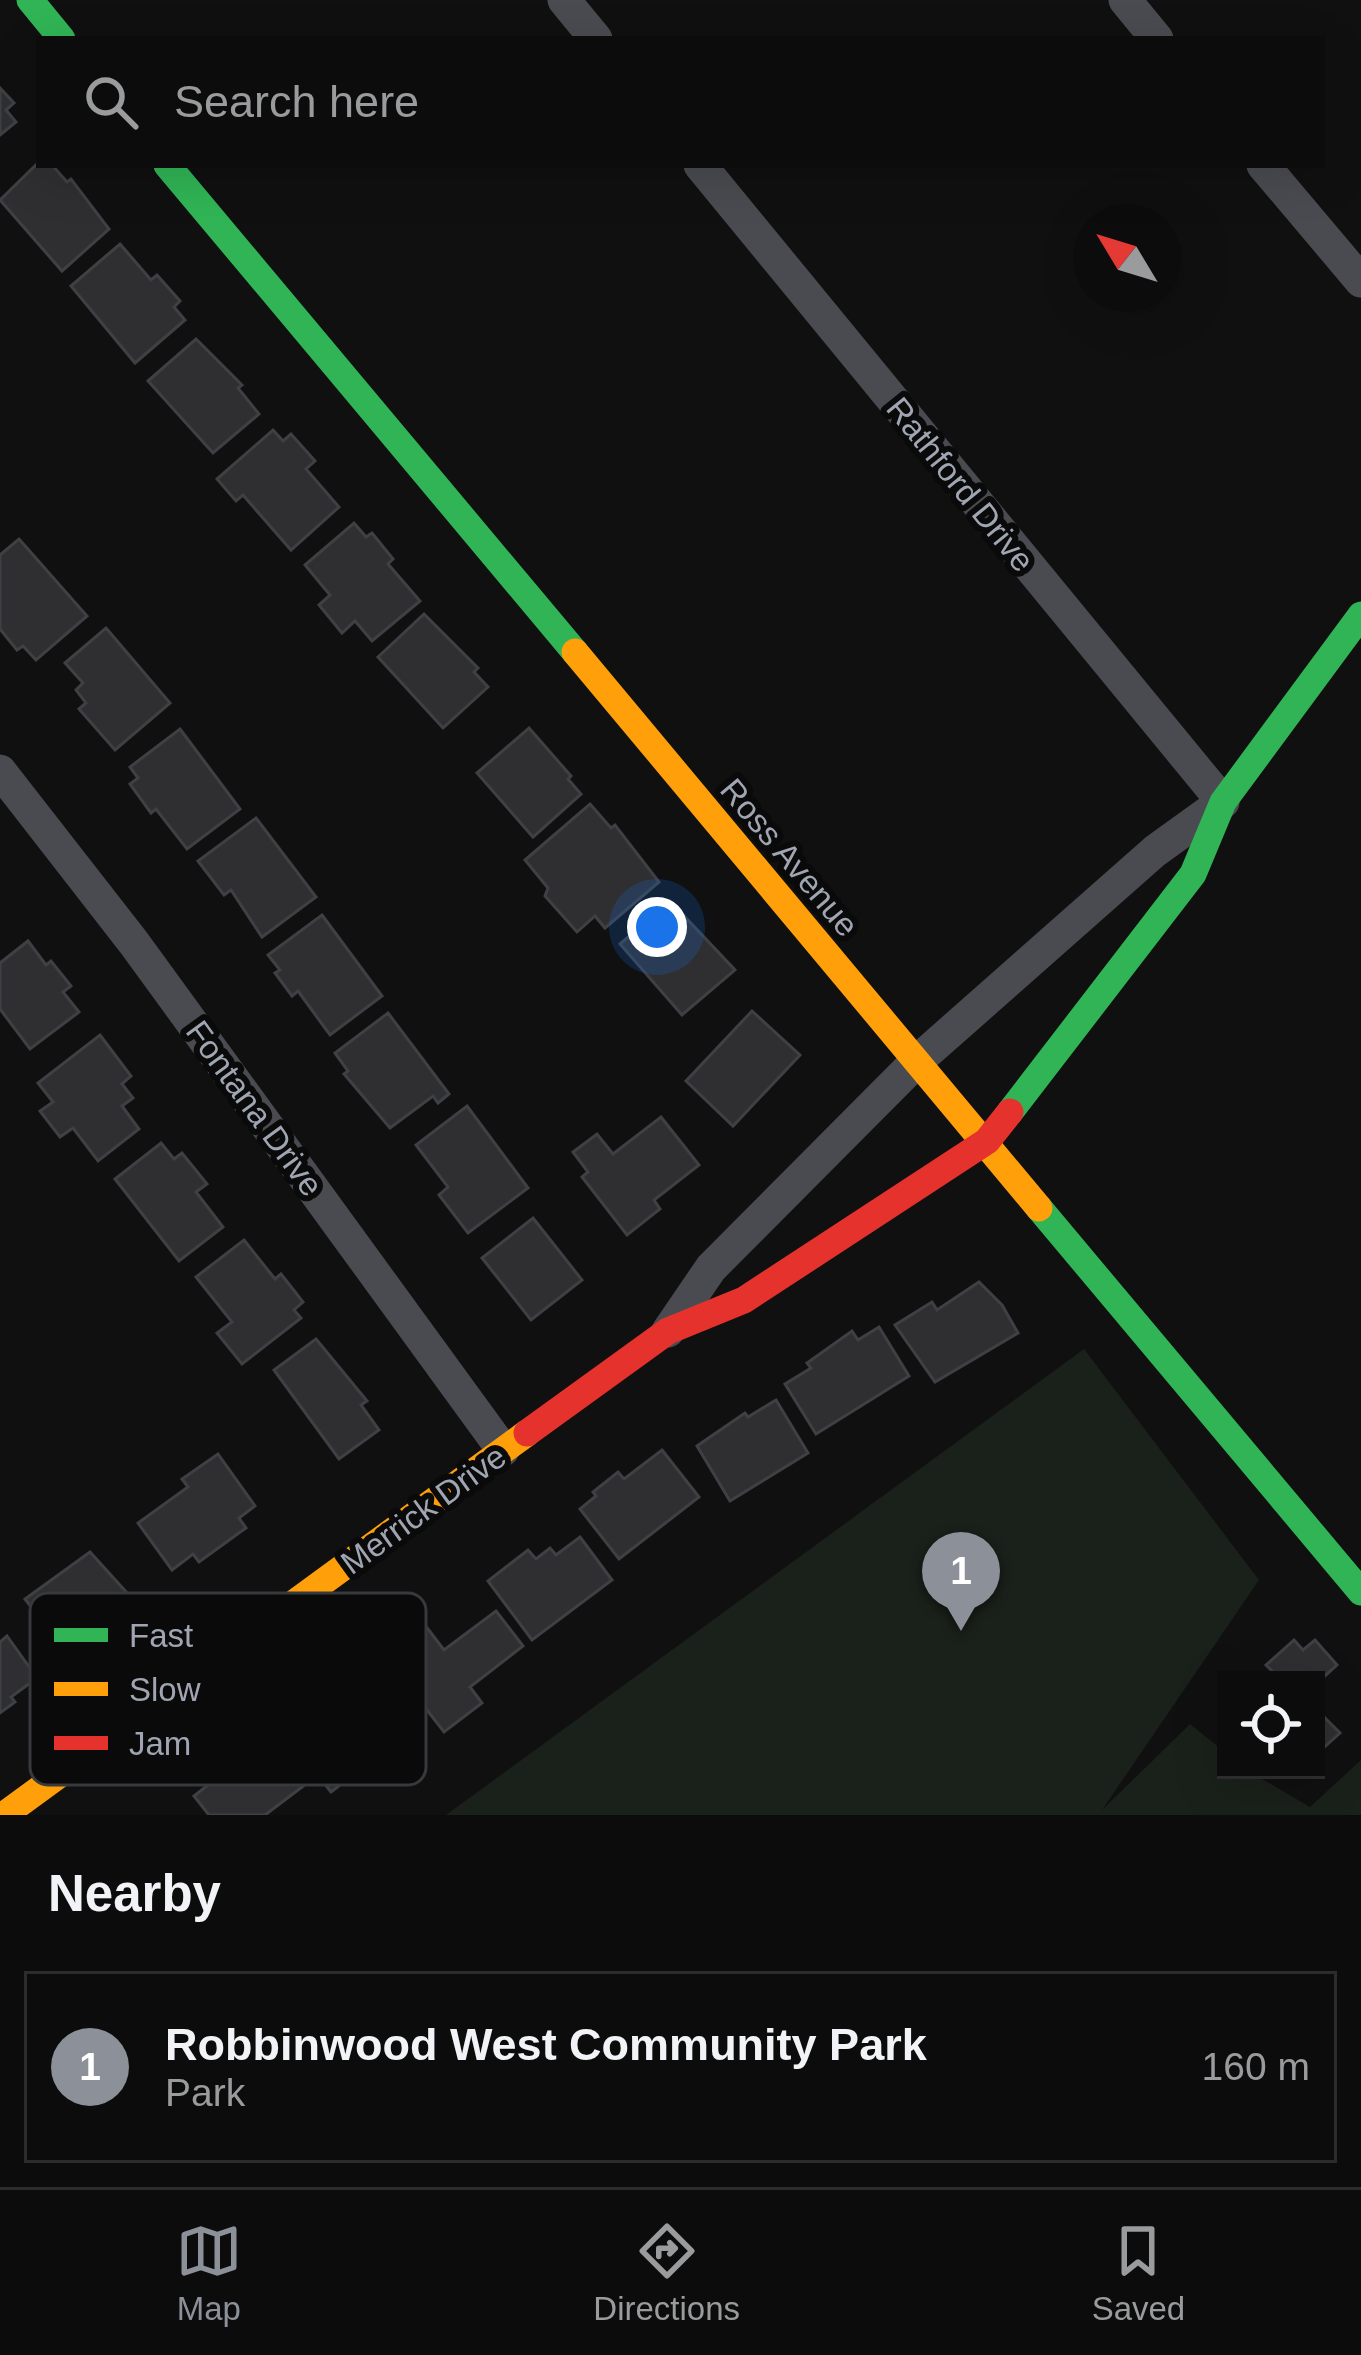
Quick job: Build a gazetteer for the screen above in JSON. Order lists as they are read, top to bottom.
{
  "streets": {
    "street": [
      "Rathford Drive",
      "Ross Avenue",
      "Fontana Drive",
      "Merrick Drive"
    ]
  },
  "crossings": [
    ["Rathford Drive", "Merrick Drive"],
    ["Ross Avenue", "Merrick Drive"],
    ["Fontana Drive", "Merrick Drive"]
  ],
  "legend": ["Fast", "Slow", "Jam"],
  "north": "top left",
  "page": {
    "search": "Search here",
    "pins": "1",
    "heading": "Nearby",
    "list": [
      {
        "mark": "1",
        "name": "Robbinwood West Community Park",
        "note": "Park",
        "value": "160 m"
      }
    ],
    "nav": ["Map", "Directions", "Saved"]
  }
}
